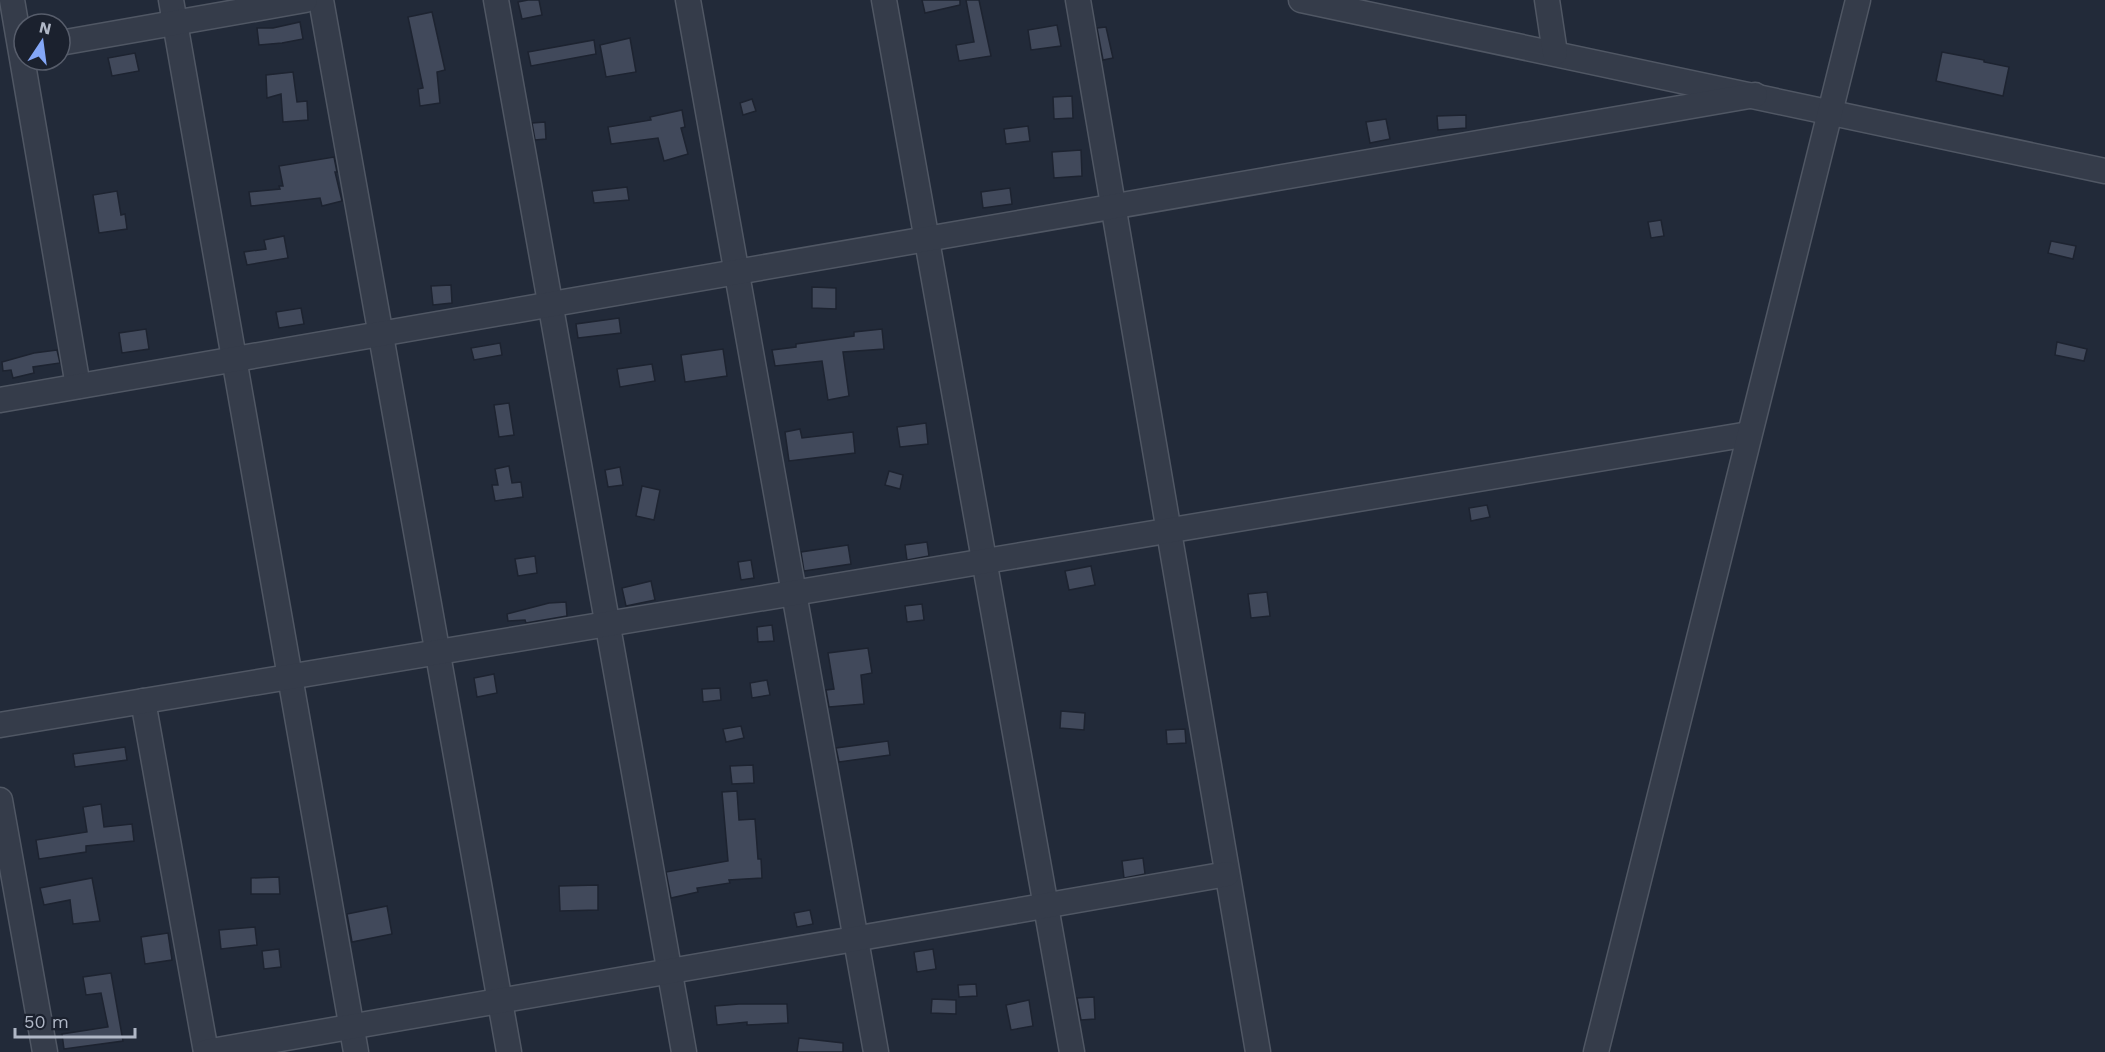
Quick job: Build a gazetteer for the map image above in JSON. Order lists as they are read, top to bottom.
{
  "scale_bar": "50 m",
  "north": "top"
}
